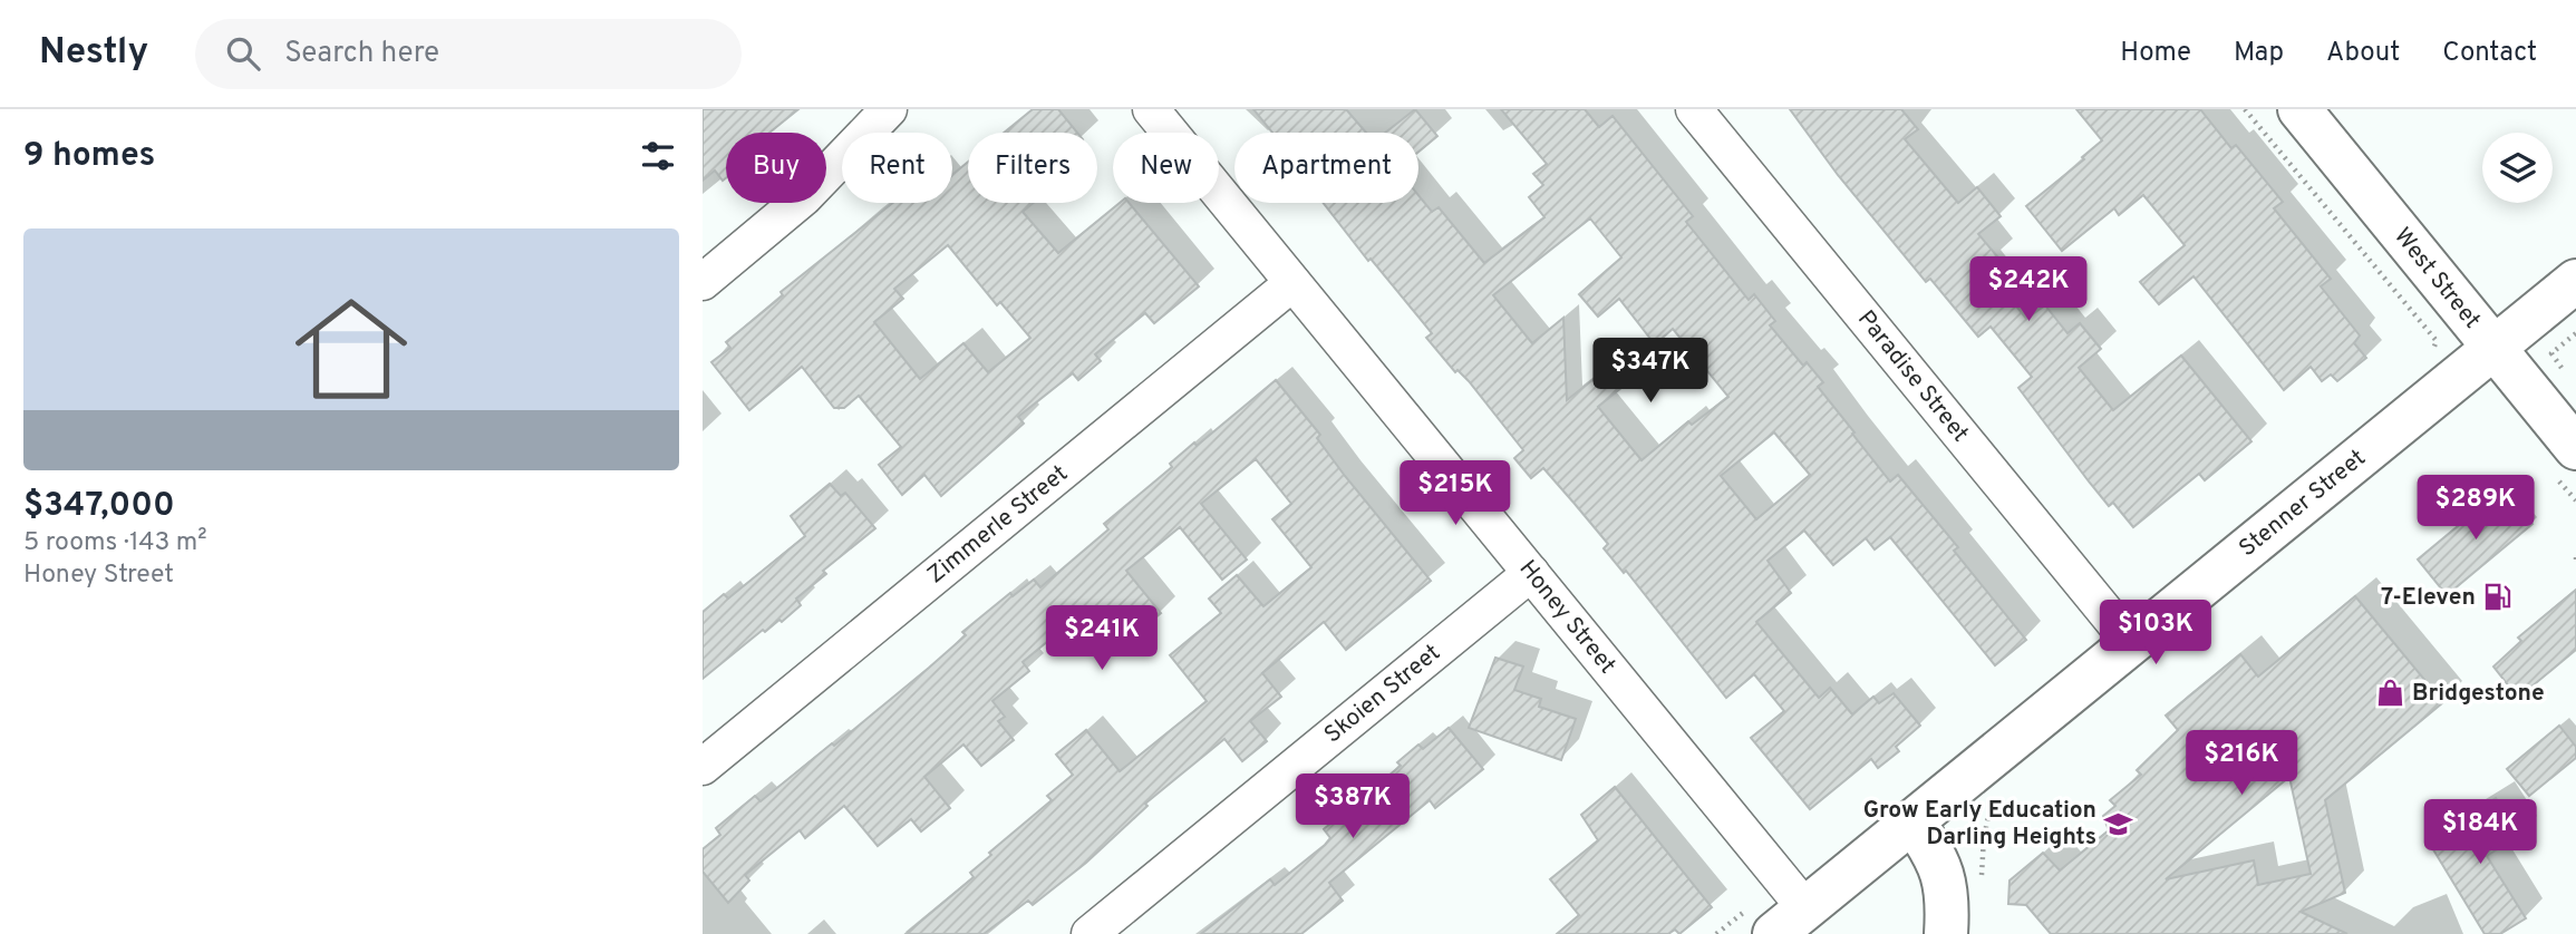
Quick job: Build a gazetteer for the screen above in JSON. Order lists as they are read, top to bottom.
{
  "streets": {
    "main road": ["West Street", "Stenner Street"],
    "street": [
      "Paradise Street",
      "Zimmerle Street",
      "Honey Street",
      "Skoien Street"
    ]
  },
  "crossings": [
    ["West Street", "Stenner Street"],
    ["Paradise Street", "Stenner Street"],
    ["Stenner Street", "Honey Street"],
    ["Zimmerle Street", "Honey Street"],
    ["Honey Street", "Skoien Street"]
  ],
  "places": {
    "fuel station": ["7-Eleven"],
    "shop": ["Bridgestone"],
    "school or university": ["Grow Early Education Darling Heights"]
  },
  "page": {
    "header": "Nestly",
    "search": "Search here",
    "nav": [
      "Home",
      "Map",
      "About",
      "Contact"
    ],
    "heading": "9 homes",
    "chip": [
      "Buy",
      "Rent",
      "Filters",
      "New",
      "Apartment"
    ],
    "list": [
      {
        "name": "$347,000",
        "note": "5 rooms · 143 m² · Honey Street"
      }
    ],
    "price": [
      "$242K",
      "$347K",
      "$215K",
      "$289K",
      "$103K",
      "$241K",
      "$216K",
      "$387K",
      "$184K"
    ]
  }
}
